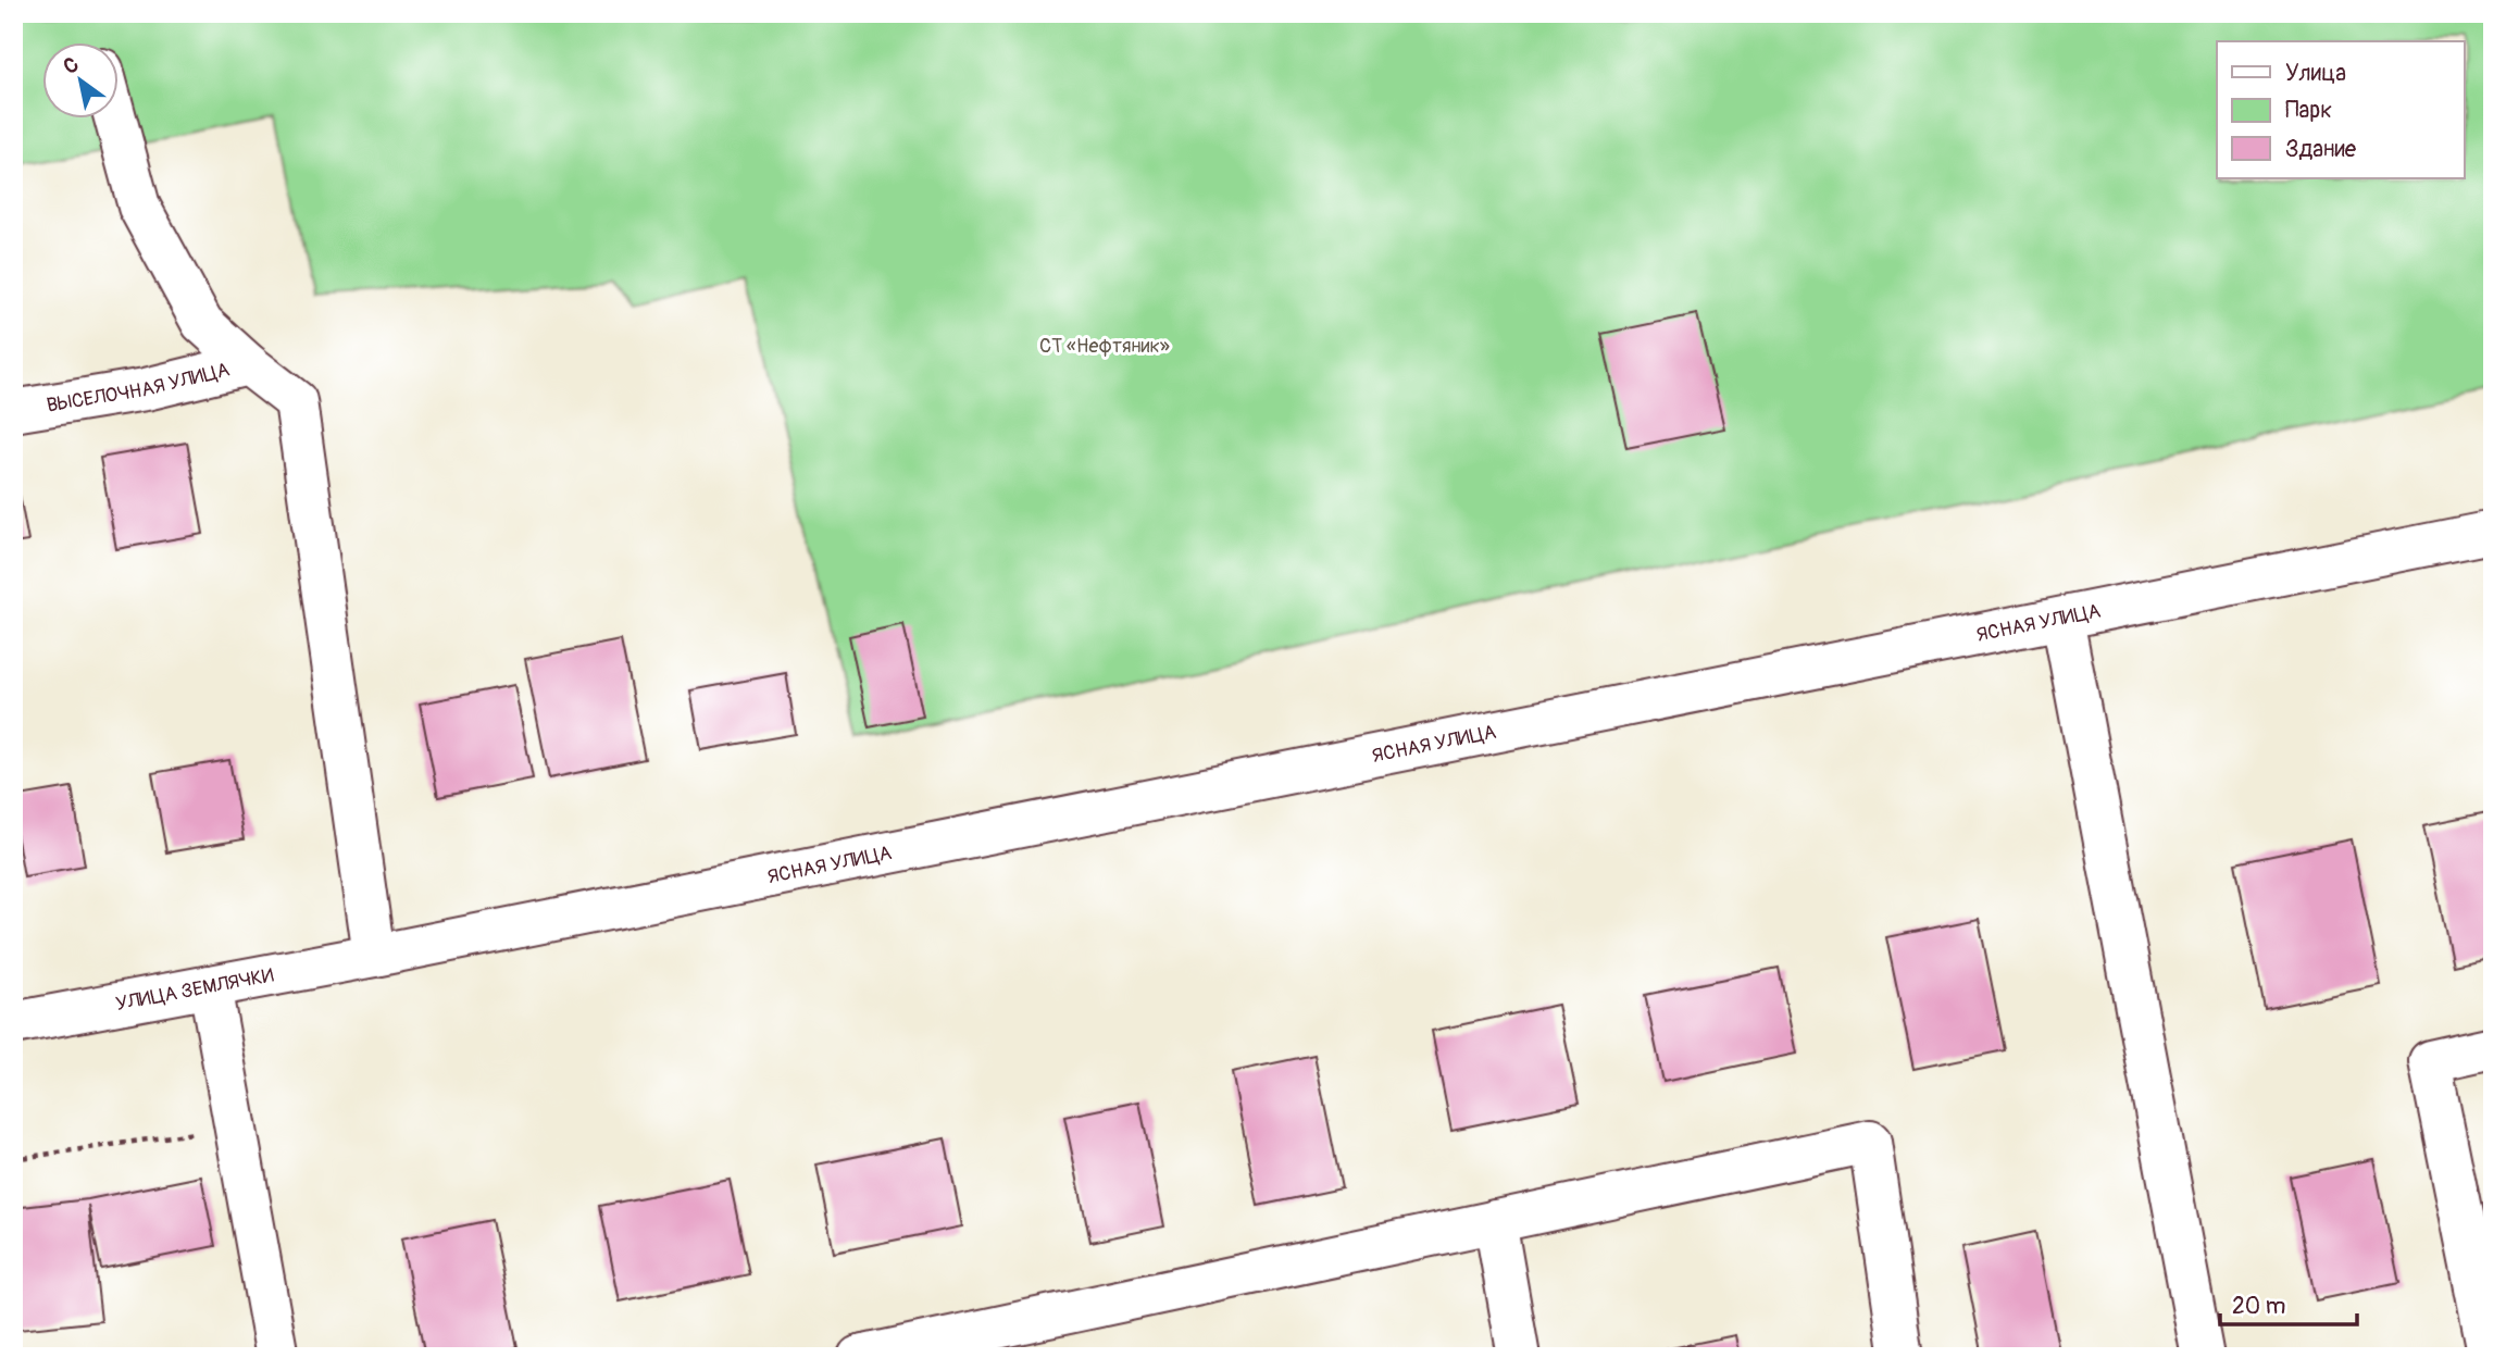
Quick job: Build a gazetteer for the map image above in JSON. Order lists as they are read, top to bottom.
{
  "streets": {
    "main road": ["ВЫСЕЛОЧНАЯ УЛИЦА", "ЯСНАЯ УЛИЦА", "УЛИЦА ЗЕМЛЯЧКИ"]
  },
  "crossings": [
    ["ВЫСЕЛОЧНАЯ УЛИЦА", "ЯСНАЯ УЛИЦА"],
    ["ВЫСЕЛОЧНАЯ УЛИЦА", "УЛИЦА ЗЕМЛЯЧКИ"],
    ["ЯСНАЯ УЛИЦА", "УЛИЦА ЗЕМЛЯЧКИ"]
  ],
  "parks": ["СТ «Нефтяник»"],
  "legend": ["Улица", "Парк", "Здание"],
  "scale_bar": "20 m",
  "north": "top left"
}
